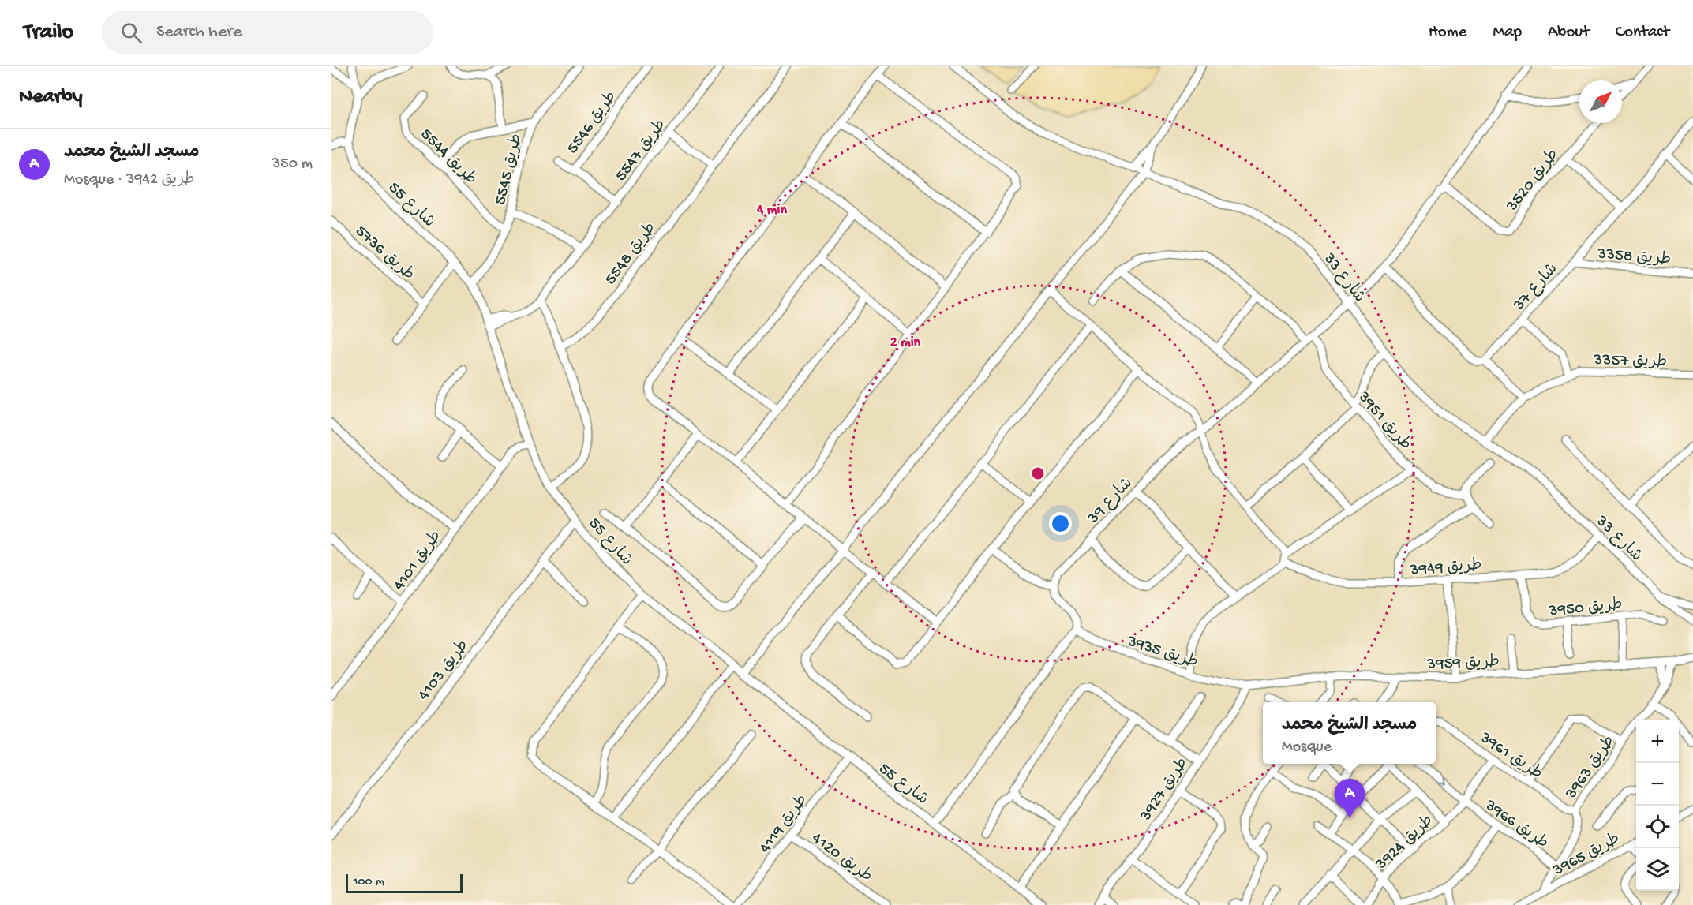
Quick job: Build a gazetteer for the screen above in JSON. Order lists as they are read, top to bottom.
{
  "streets": {
    "street": [
      "طريق 5546",
      "طريق 5547",
      "طريق 5544",
      "طريق 5545",
      "طريق 3520",
      "شارع 55",
      "طريق 5736",
      "طريق 5548",
      "طريق 3358",
      "شارع 33",
      "شارع 37",
      "طريق 3357",
      "طريق 3951",
      "شارع 39",
      "طريق 4101",
      "طريق 3949",
      "طريق 3950",
      "طريق 3935",
      "طريق 3959",
      "طريق 4103",
      "طريق 3961",
      "طريق 3963",
      "طريق 3927",
      "طريق 4119",
      "طريق 3966",
      "طريق 3924",
      "طريق 3965",
      "طريق 4120"
    ]
  },
  "crossings": [
    ["طريق 5546", "طريق 5547"],
    ["طريق 5547", "شارع 55"],
    ["طريق 5544", "طريق 5545"],
    ["طريق 5545", "شارع 55"],
    ["شارع 55", "طريق 4101"],
    ["شارع 55", "طريق 4103"],
    ["شارع 55", "طريق 4119"],
    ["طريق 3358", "شارع 37"],
    ["شارع 33", "طريق 3357"],
    ["شارع 33", "شارع 39"],
    ["شارع 33", "طريق 3949"],
    ["طريق 3951", "شارع 39"],
    ["شارع 39", "طريق 3949"],
    ["طريق 3949", "طريق 3950"],
    ["طريق 3935", "طريق 3959"],
    ["طريق 3935", "طريق 3927"],
    ["طريق 3959", "طريق 3963"],
    ["طريق 3959", "طريق 3927"],
    ["طريق 3961", "طريق 3963"],
    ["طريق 3961", "طريق 3924"],
    ["طريق 3963", "طريق 3966"],
    ["طريق 3963", "طريق 3965"],
    ["طريق 4119", "طريق 4120"],
    ["طريق 3966", "طريق 3924"]
  ],
  "scale_bar": "100 m",
  "north": "top right",
  "page": {
    "header": "Trailo",
    "search": "Search here",
    "nav": [
      "Home",
      "Map",
      "About",
      "Contact"
    ],
    "heading": "Nearby",
    "list": [
      {
        "mark": "A",
        "name": "مسجد الشيخ محمد",
        "note": "Mosque · طريق 3942",
        "value": "350 m"
      }
    ],
    "popup": ["مسجد الشيخ محمد", "Mosque"],
    "map_buttons": ["+", "−"],
    "pins": "A",
    "scale": "100 m"
  },
  "rings": ["4 min", "2 min"]
}
